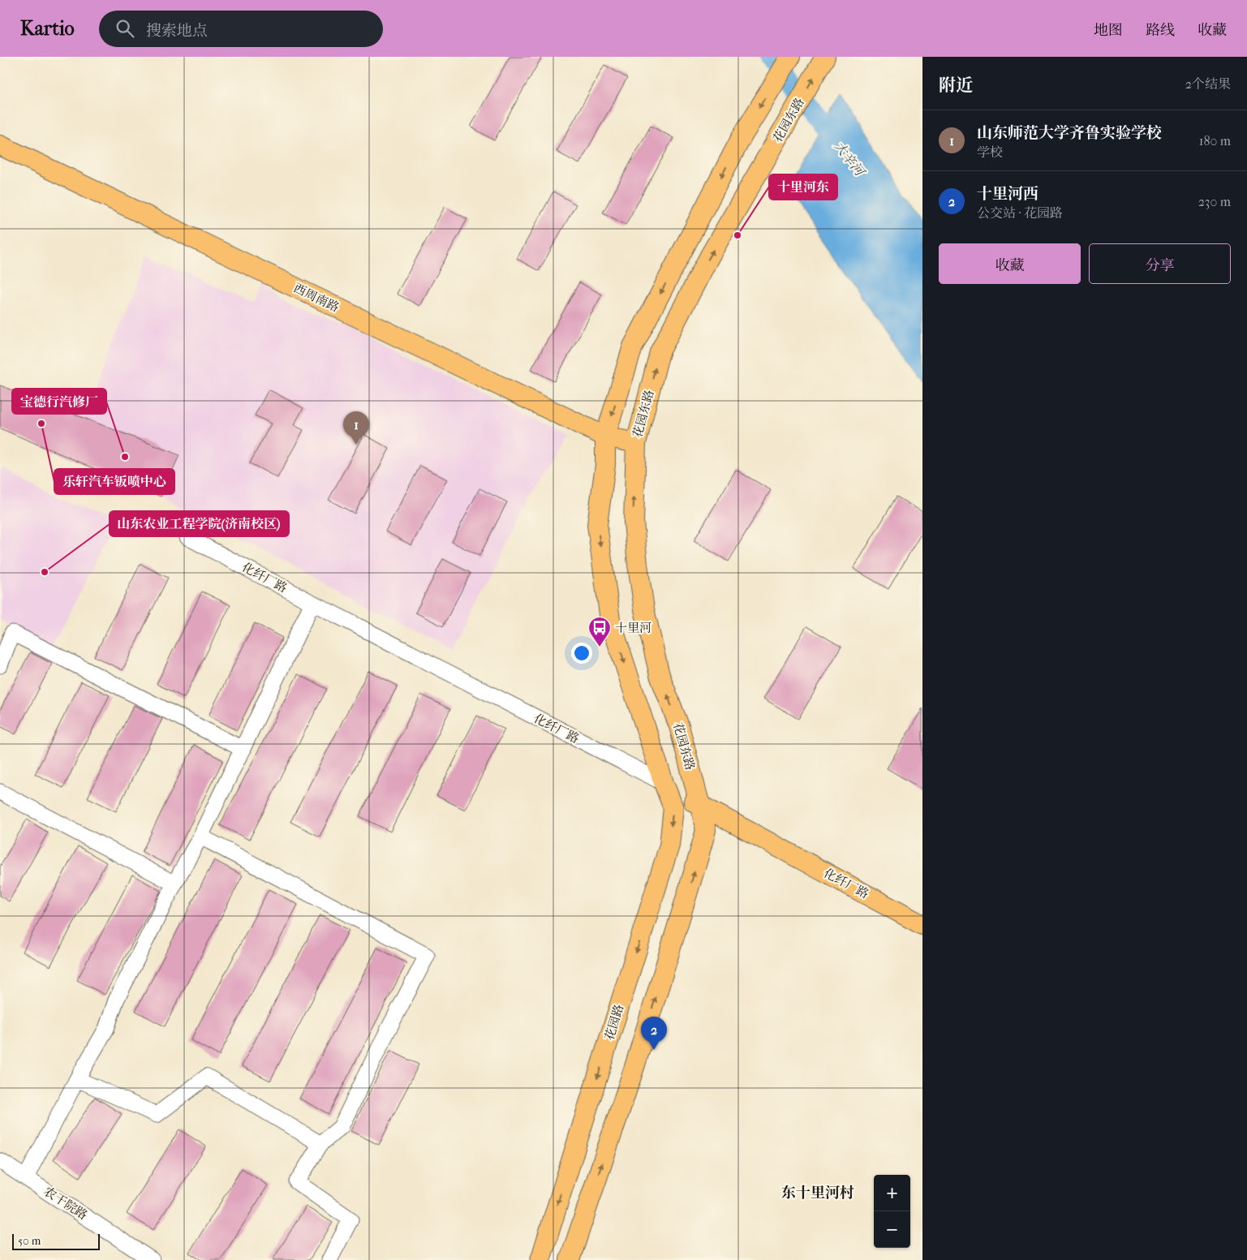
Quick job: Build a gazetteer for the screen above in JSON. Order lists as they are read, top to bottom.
{
  "streets": {
    "main road": [
      "花园东路",
      "西周南路",
      "化纤厂路",
      "花园路"
    ],
    "street": ["农干院路"]
  },
  "crossings": [
    ["花园东路", "西周南路"],
    ["花园东路", "化纤厂路"],
    ["化纤厂路", "花园路"]
  ],
  "districts": ["东十里河村"],
  "water": ["大辛河"],
  "places": {
    "other": [
      "十里河东",
      "乐轩汽车钣喷中心",
      "宝德行汽修厂",
      "山东农业工程学院(济南校区)"
    ],
    "bus stop": ["十里河"]
  },
  "scale_bar": "50 m",
  "page": {
    "header": "Kartio",
    "search": "搜索地点",
    "nav": ["地图", "路线", "收藏"],
    "heading": ["附近", "2个结果"],
    "list": [
      {
        "mark": "1",
        "name": "山东师范大学齐鲁实验学校",
        "note": "学校",
        "value": "180 m"
      },
      {
        "mark": "2",
        "name": "十里河西",
        "note": "公交站 · 花园路",
        "value": "230 m"
      }
    ],
    "buttons": ["收藏", "分享"],
    "pins": ["1", "2"],
    "map_buttons": ["+", "−"],
    "scale": "50 m"
  }
}
